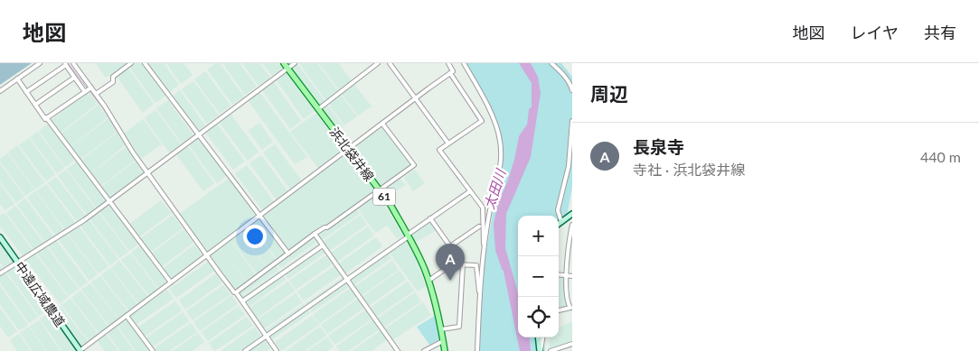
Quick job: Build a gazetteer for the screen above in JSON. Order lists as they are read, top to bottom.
{
  "streets": {
    "main road": ["浜北袋井線", "61"],
    "street": ["中遠広域農道"]
  },
  "water": ["太田川"],
  "page": {
    "header": "地図",
    "nav": ["地図", "レイヤ", "共有"],
    "heading": "周辺",
    "list": [
      {
        "mark": "A",
        "name": "長泉寺",
        "note": "寺社 · 浜北袋井線",
        "value": "440 m"
      }
    ],
    "map_buttons": ["+", "−"],
    "pins": "A"
  }
}
